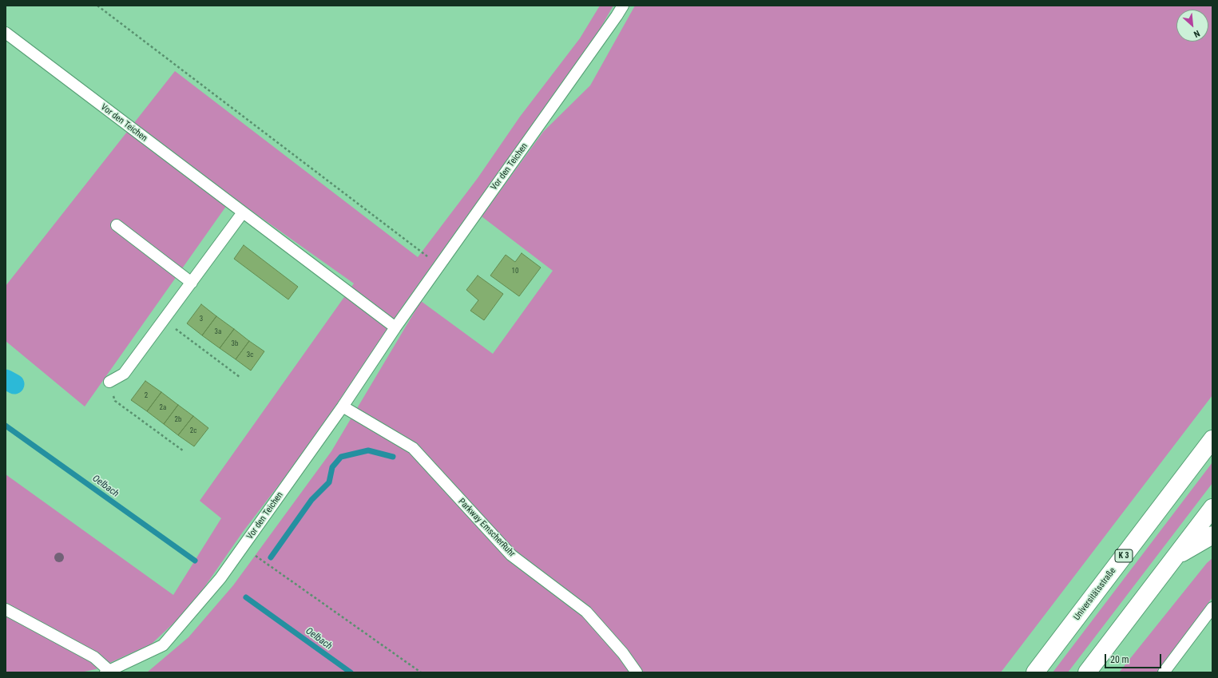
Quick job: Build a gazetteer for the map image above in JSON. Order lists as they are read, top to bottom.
{
  "streets": {
    "highway": ["K 3", "Universitätsstraße"],
    "lane": ["Vor den Teichen", "Parkway EmscherRuhr"]
  },
  "crossings": [
    ["Vor den Teichen", "Parkway EmscherRuhr"]
  ],
  "water": ["Oelbach"],
  "house_numbers": [
    "10",
    "3",
    "3a",
    "3b",
    "3c",
    "2",
    "2a",
    "2b",
    "2c"
  ],
  "scale_bar": "20 m",
  "north": "bottom right"
}
